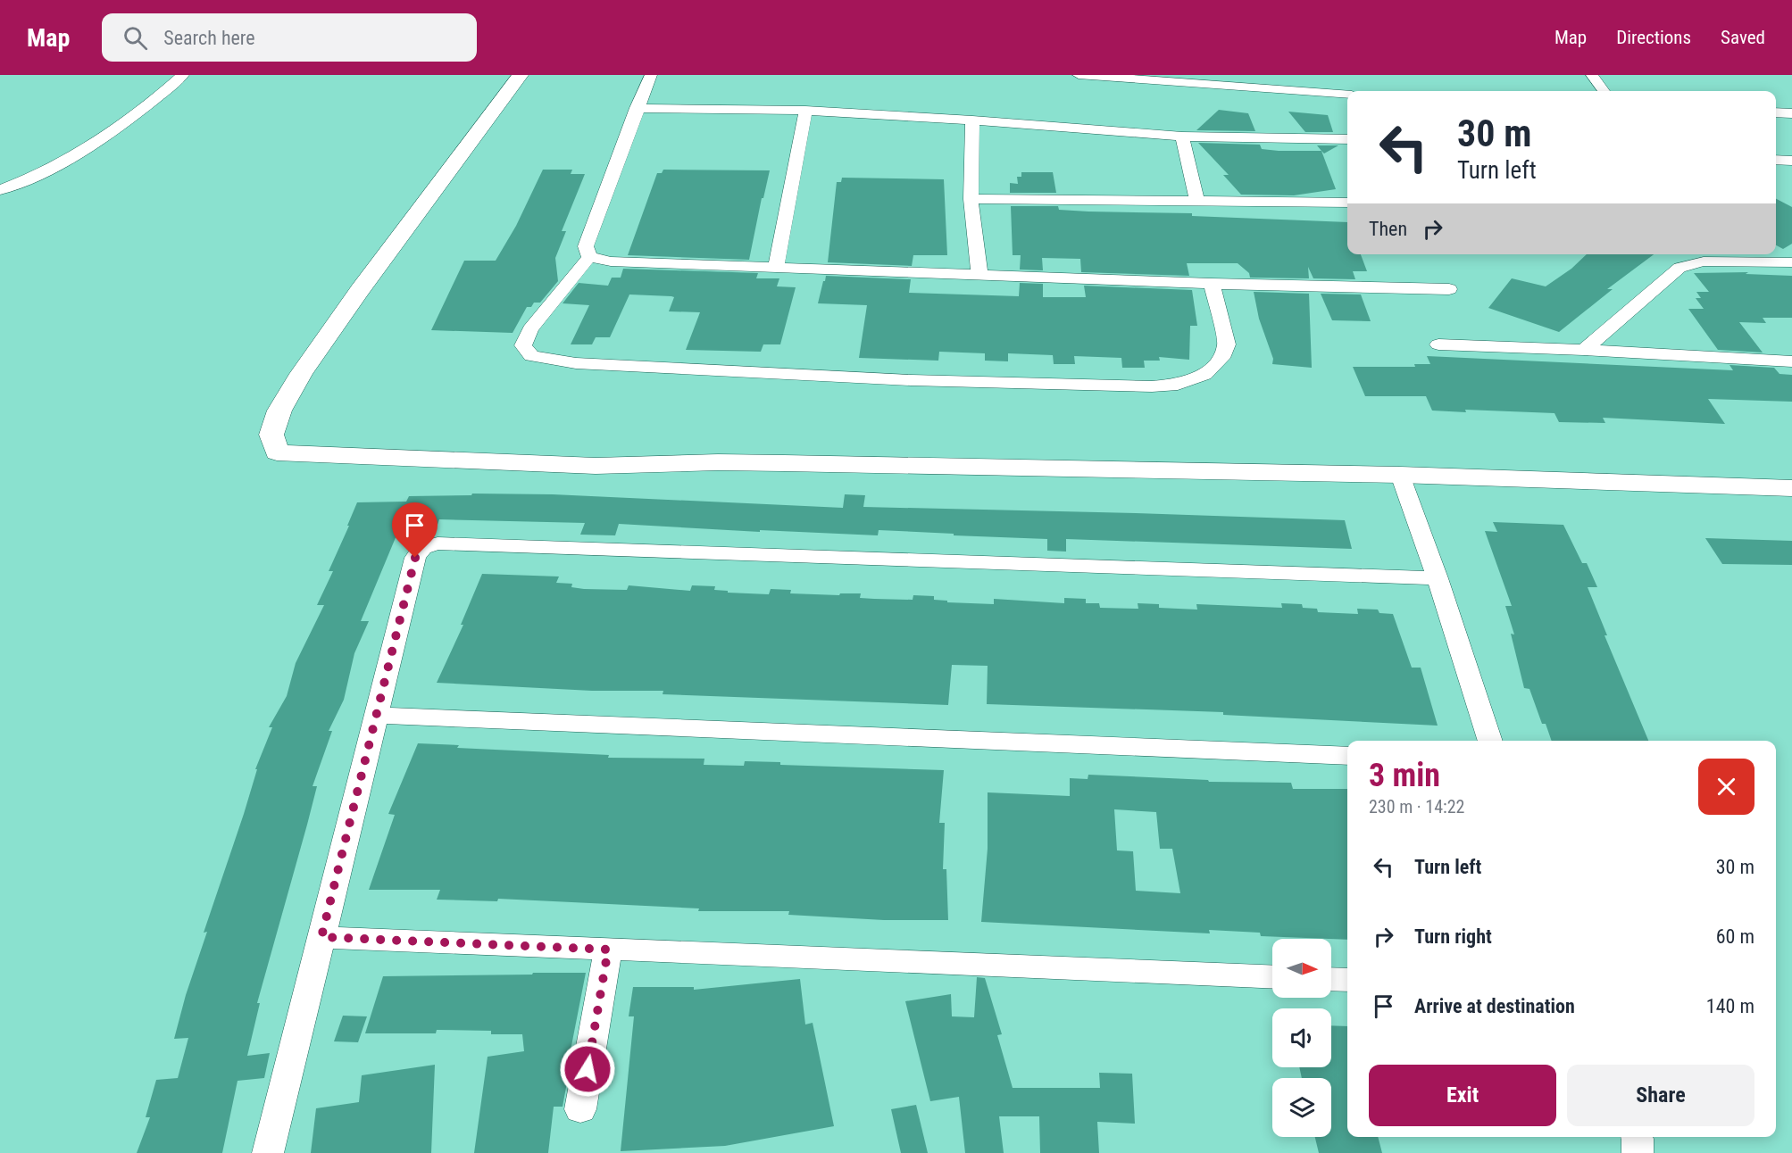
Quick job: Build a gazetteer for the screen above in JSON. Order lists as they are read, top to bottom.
{
  "north": "right",
  "page": {
    "header": "Map",
    "search": "Search here",
    "nav": ["Map", "Directions", "Saved"],
    "turn": ["30 m", "Turn left"],
    "then": "Then",
    "heading": ["3 min", "230 m · 14:22"],
    "list": [
      {
        "name": "Turn left",
        "value": "30 m"
      },
      {
        "name": "Turn right",
        "value": "60 m"
      },
      {
        "name": "Arrive at destination",
        "value": "140 m"
      }
    ],
    "buttons": ["Exit", "Share"]
  }
}
